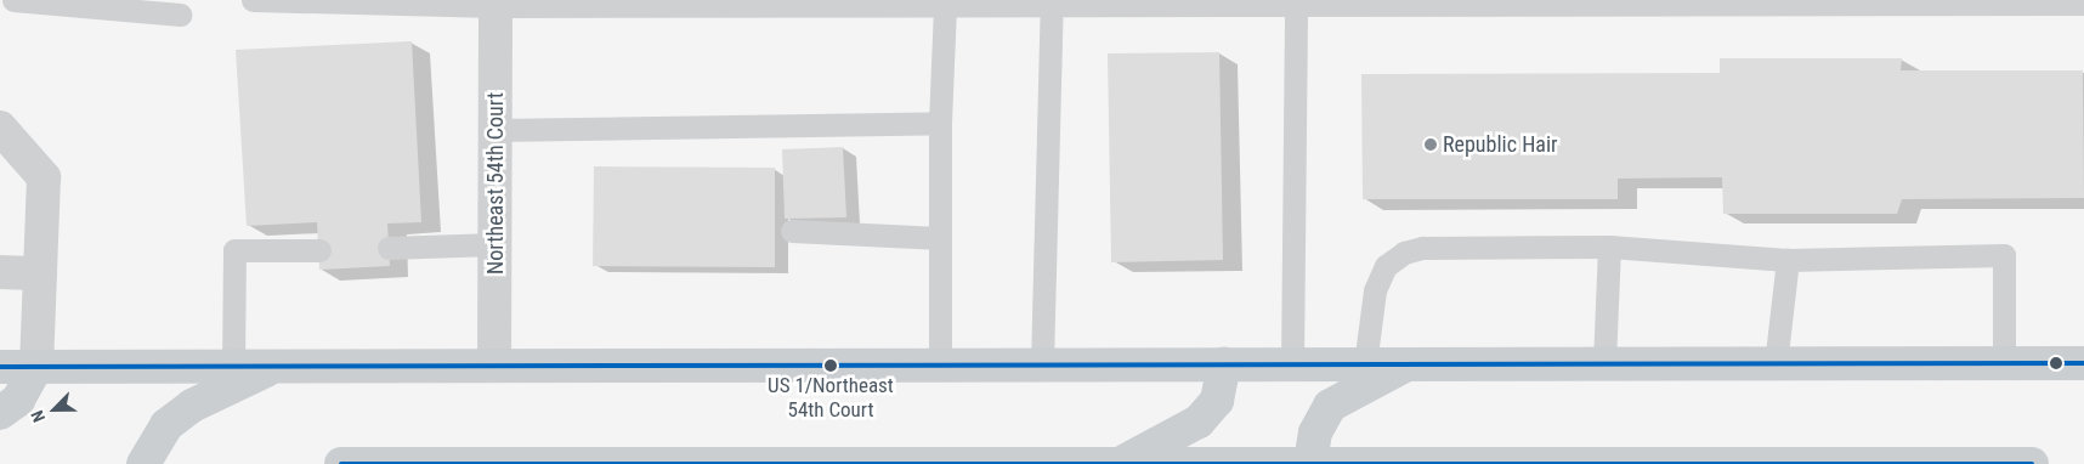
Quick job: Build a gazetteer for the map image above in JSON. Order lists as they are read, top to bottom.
{
  "streets": {
    "street": ["Northeast 54th Court"]
  },
  "places": ["Republic Hair", "US 1/Northeast 54th Court"],
  "north": "bottom left"
}
